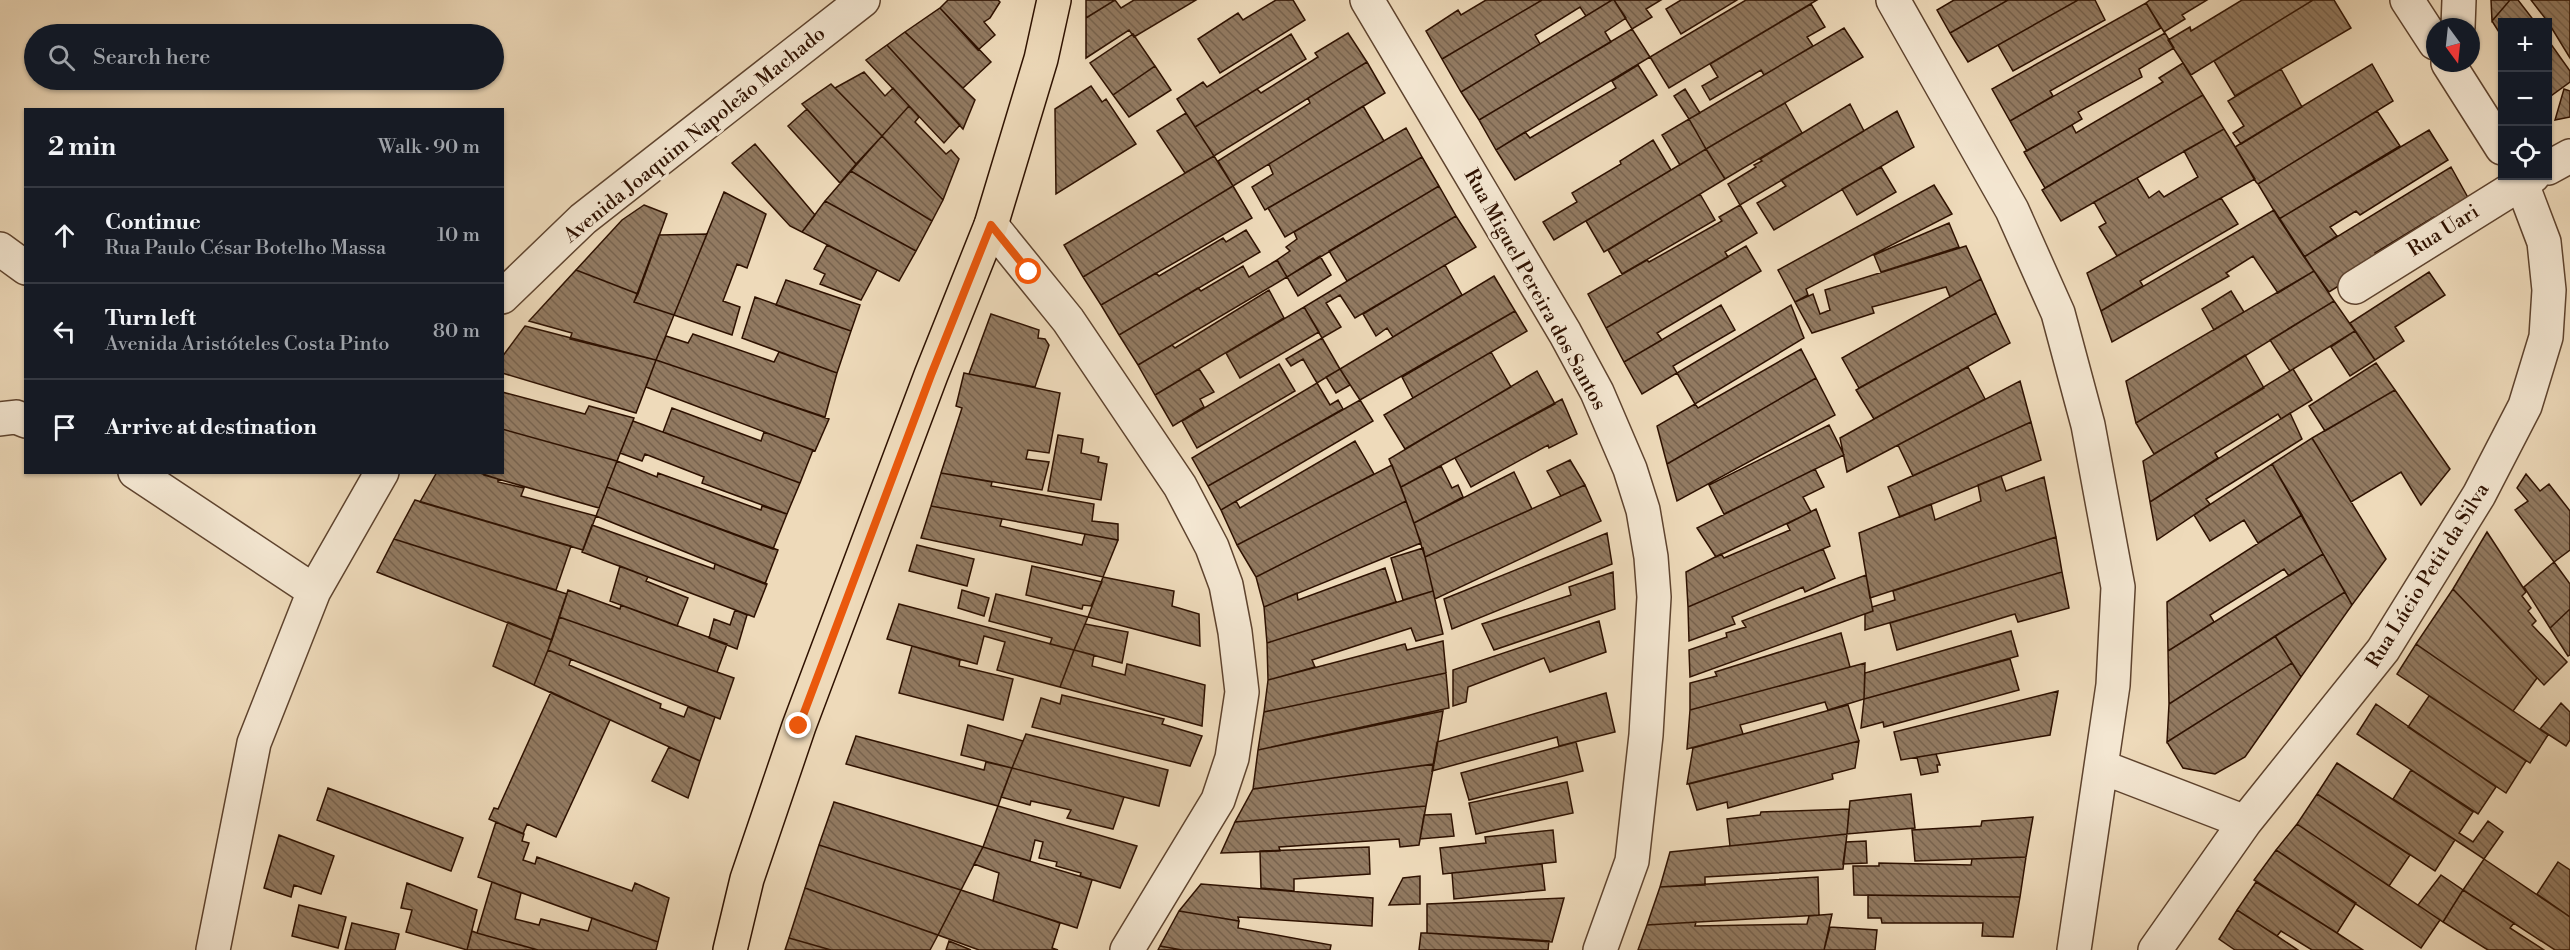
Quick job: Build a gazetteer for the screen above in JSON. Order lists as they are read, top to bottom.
{
  "streets": {
    "street": [
      "Avenida Joaquim Napoleão Machado",
      "Rua Uari",
      "Rua Miguel Pereira dos Santos",
      "Rua Lúcio Petit da Silva"
    ]
  },
  "north": "bottom",
  "page": {
    "map_buttons": ["+", "−"],
    "search": "Search here",
    "heading": ["2 min", "Walk · 90 m"],
    "list": [
      ["Continue", "Rua Paulo César Botelho Massa", "10 m"],
      ["Turn left", "Avenida Aristóteles Costa Pinto", "80 m"],
      "Arrive at destination"
    ]
  }
}
